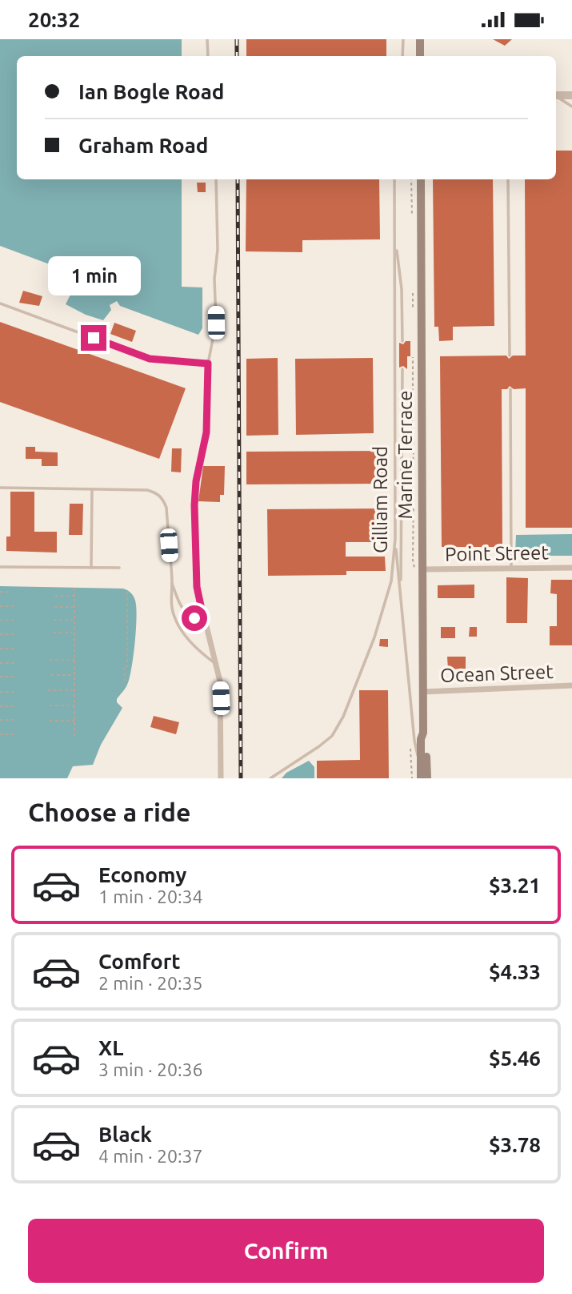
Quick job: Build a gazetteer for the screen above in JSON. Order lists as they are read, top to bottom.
{
  "streets": {
    "main road": ["Marine Terrace"],
    "street": ["Point Street", "Ocean Street"],
    "lane": ["Gilliam Road"]
  },
  "crossings": [
    ["Marine Terrace", "Point Street"],
    ["Marine Terrace", "Ocean Street"]
  ],
  "page": {
    "status": "20:32",
    "banner": ["Ian Bogle Road", "Graham Road"],
    "bubble": "1 min",
    "heading": "Choose a ride",
    "list": [
      {
        "name": "Economy",
        "note": "1 min · 20:34",
        "value": "$3.21"
      },
      {
        "name": "Comfort",
        "note": "2 min · 20:35",
        "value": "$4.33"
      },
      {
        "name": "XL",
        "note": "3 min · 20:36",
        "value": "$5.46"
      },
      {
        "name": "Black",
        "note": "4 min · 20:37",
        "value": "$3.78"
      }
    ],
    "buttons": "Confirm"
  }
}
